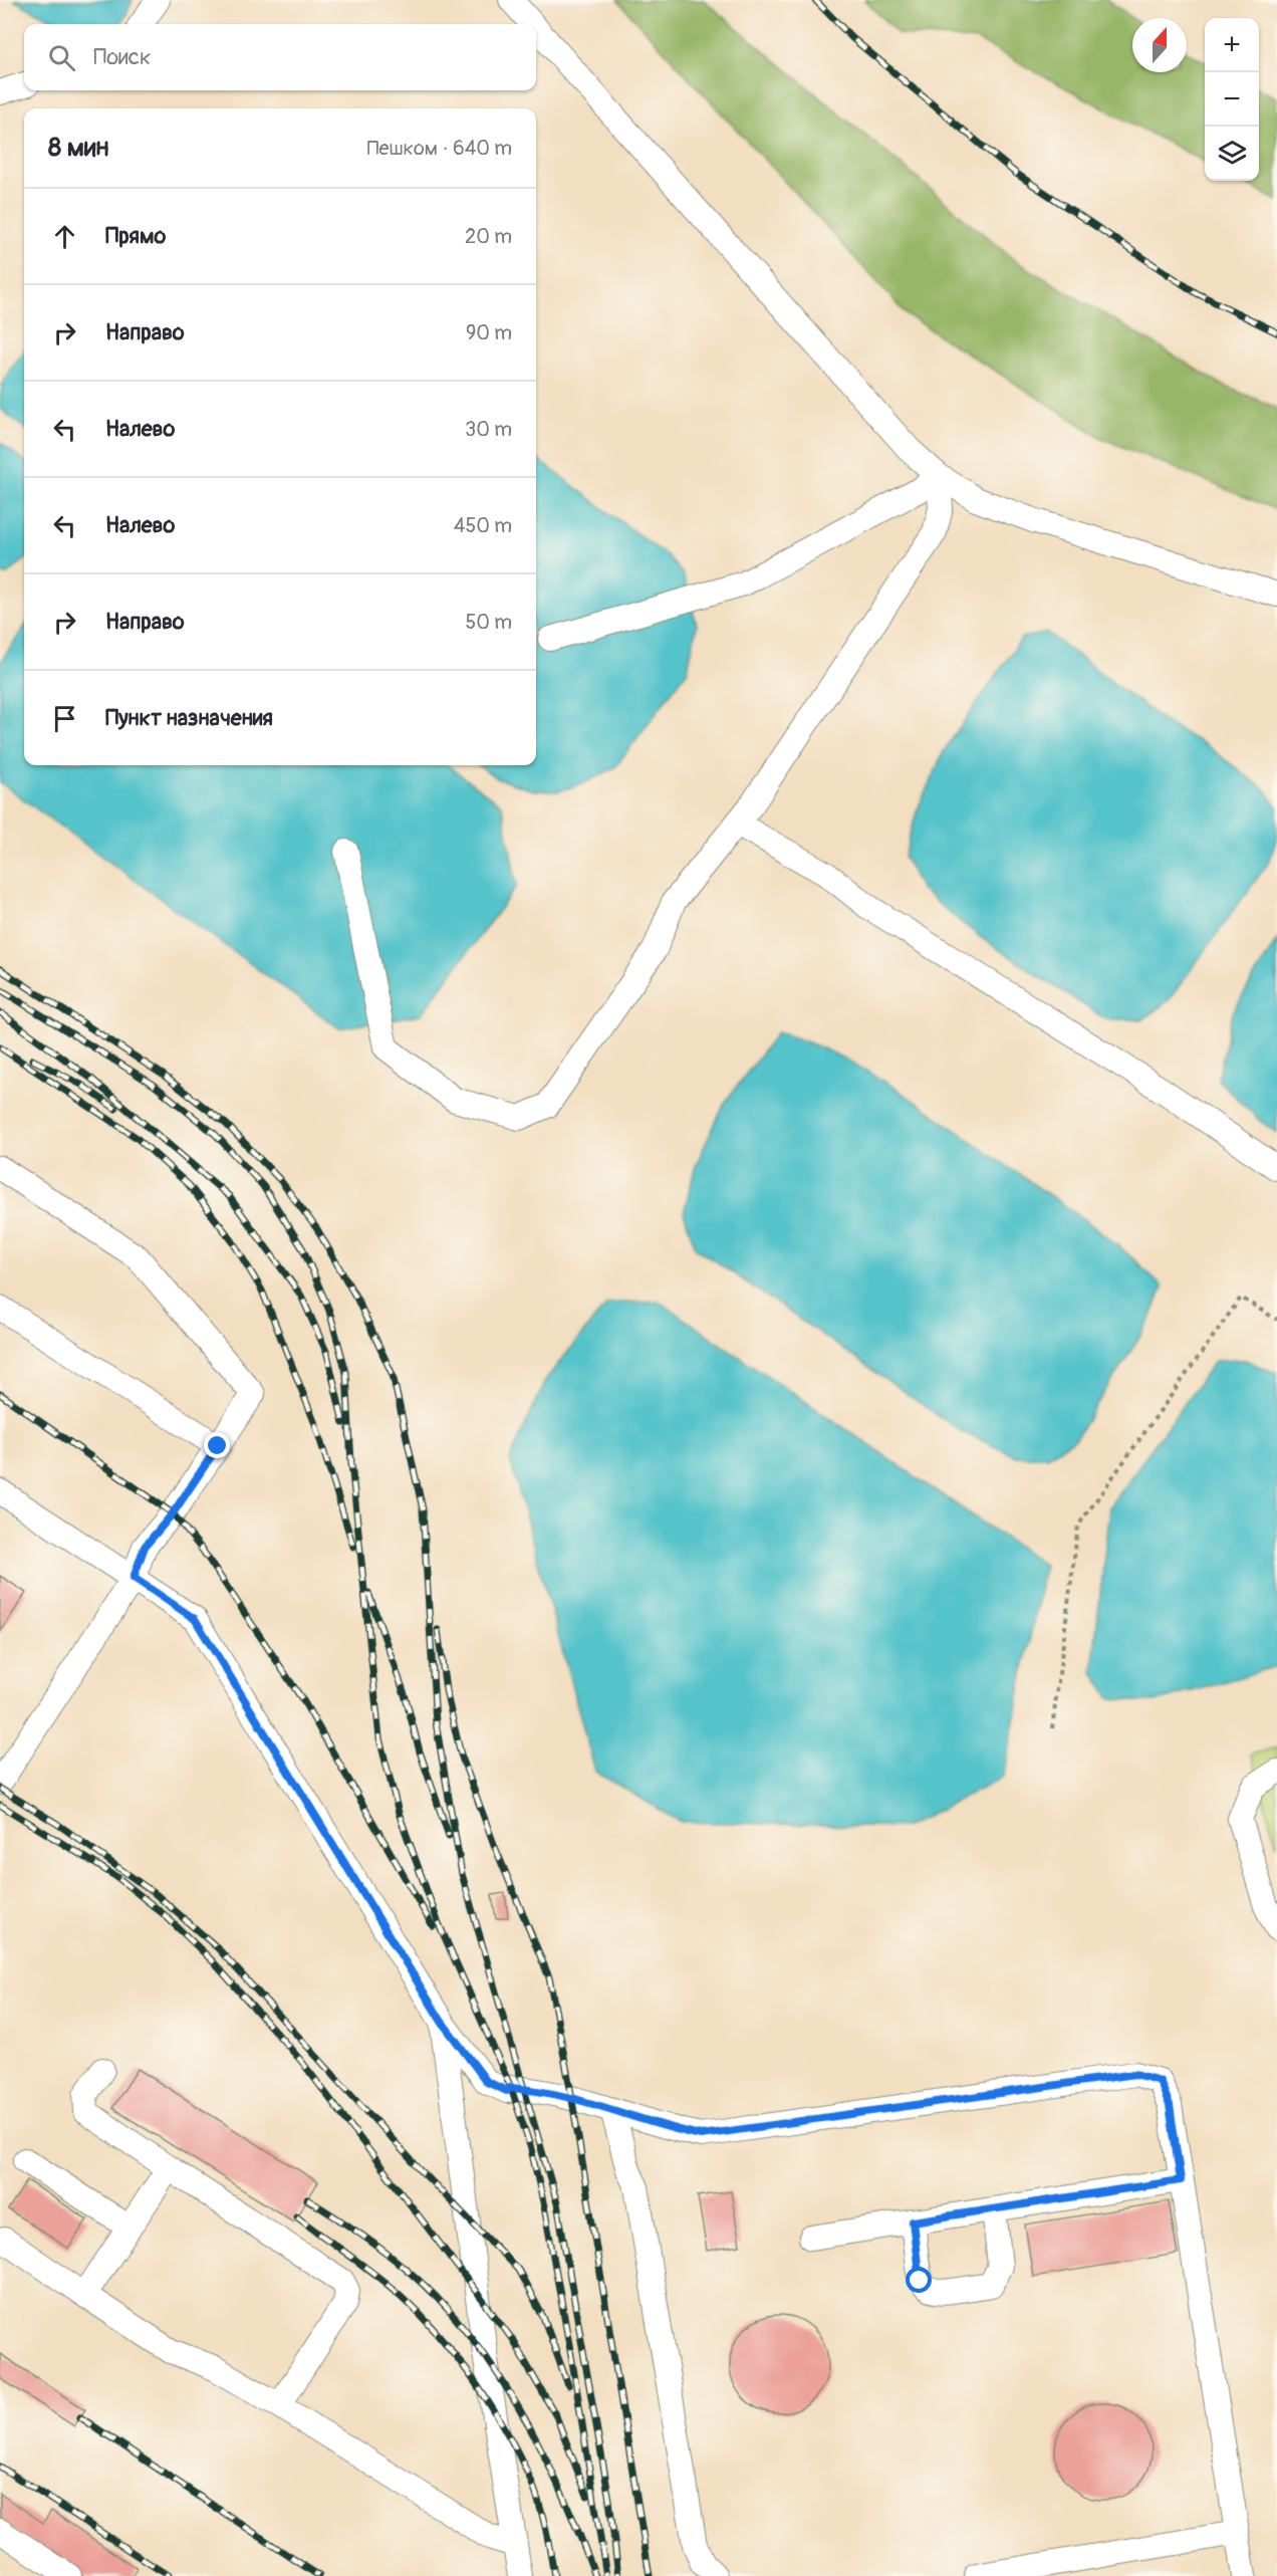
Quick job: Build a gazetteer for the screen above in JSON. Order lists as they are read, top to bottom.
{
  "north": "top",
  "page": {
    "map_buttons": ["+", "−"],
    "search": "Поиск",
    "heading": ["8 мин", "Пешком · 640 m"],
    "list": [
      ["Прямо", "20 m"],
      ["Направо", "90 m"],
      ["Налево", "30 m"],
      ["Налево", "450 m"],
      ["Направо", "50 m"],
      "Пункт назначения"
    ]
  }
}
